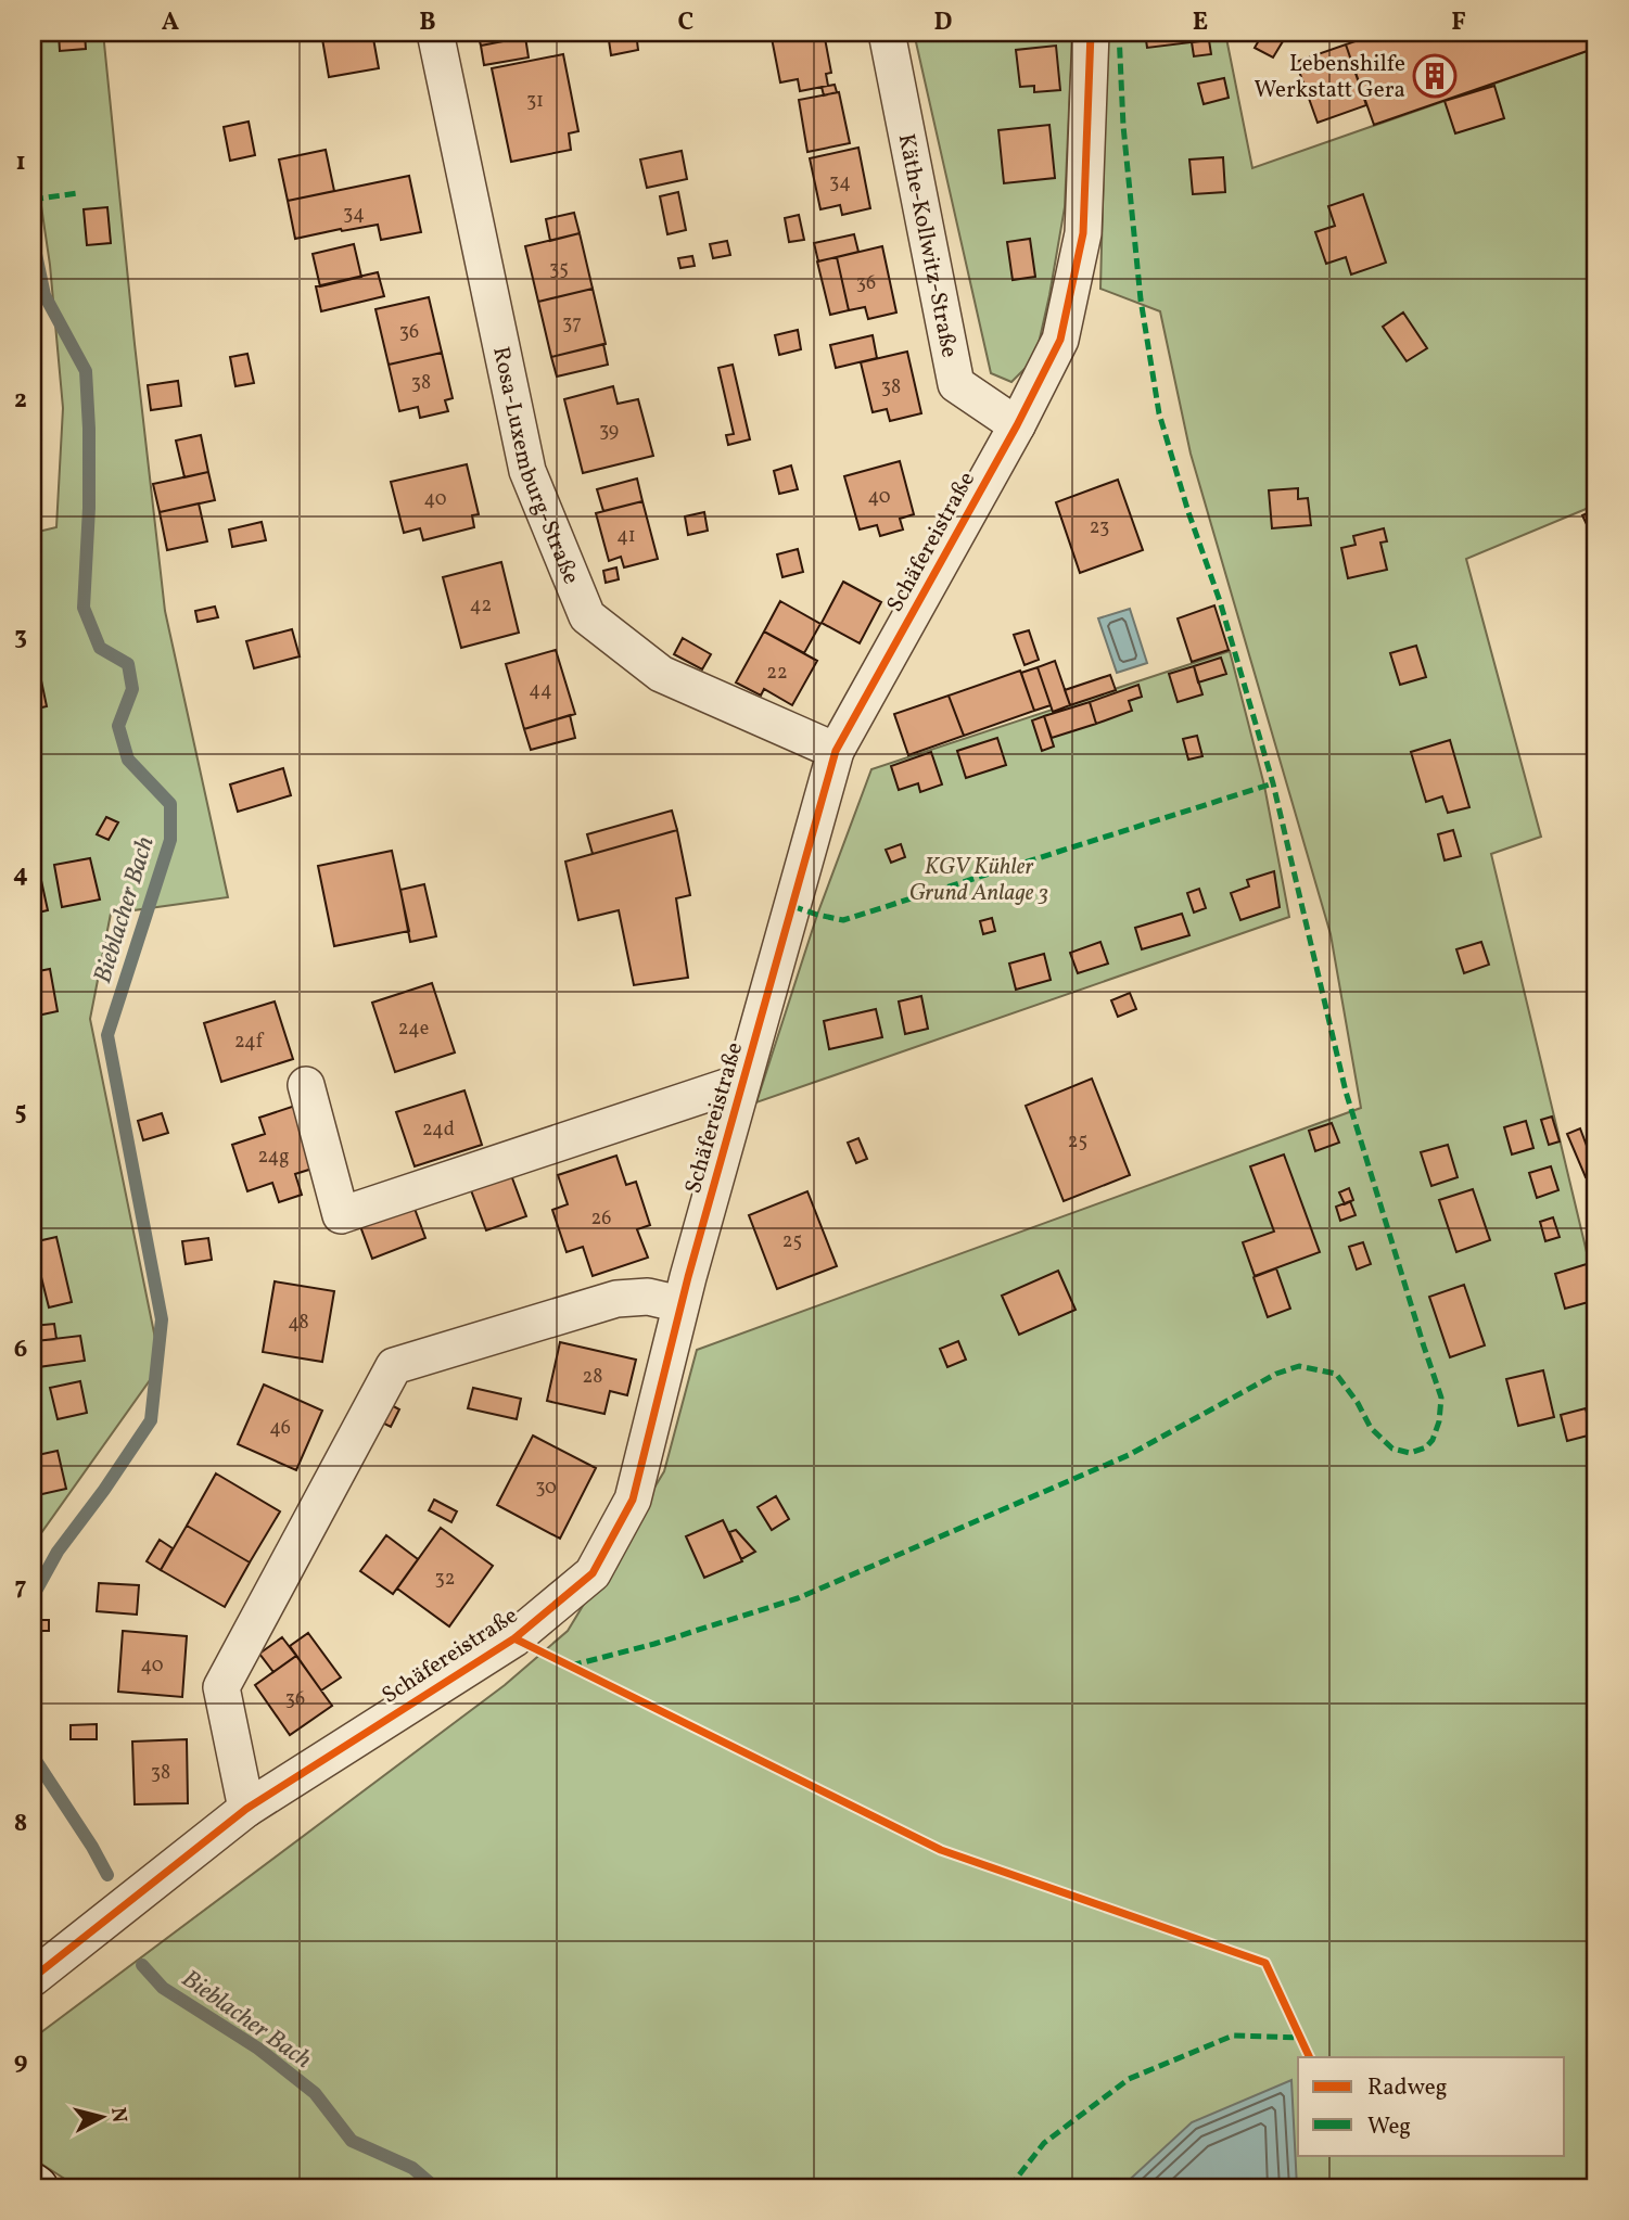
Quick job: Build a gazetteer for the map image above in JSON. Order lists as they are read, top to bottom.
{
  "streets": {
    "street": ["Käthe-Kollwitz-Straße", "Rosa-Luxemburg-Straße", "Schäfereistraße"]
  },
  "crossings": [
    ["Käthe-Kollwitz-Straße", "Schäfereistraße"],
    ["Rosa-Luxemburg-Straße", "Schäfereistraße"]
  ],
  "water": ["Bieblacher Bach"],
  "parks": ["KGV Kühler Grund Anlage 3"],
  "places": {
    "building": ["Lebenshilfe Werkstatt Gera"]
  },
  "house_numbers": [
    "31",
    "34",
    "34",
    "35",
    "36",
    "37",
    "36",
    "38",
    "38",
    "39",
    "40",
    "40",
    "23",
    "41",
    "42",
    "22",
    "44",
    "24e",
    "24f",
    "24d",
    "25",
    "24g",
    "26",
    "25",
    "48",
    "28",
    "46",
    "30",
    "32",
    "40",
    "36",
    "38"
  ],
  "legend": ["Radweg", "Weg"],
  "north": "right",
  "grid": {
    "columns": [
      "A",
      "B",
      "C",
      "D",
      "E",
      "F"
    ],
    "rows": [
      "1",
      "2",
      "3",
      "4",
      "5",
      "6",
      "7",
      "8",
      "9"
    ]
  }
}
